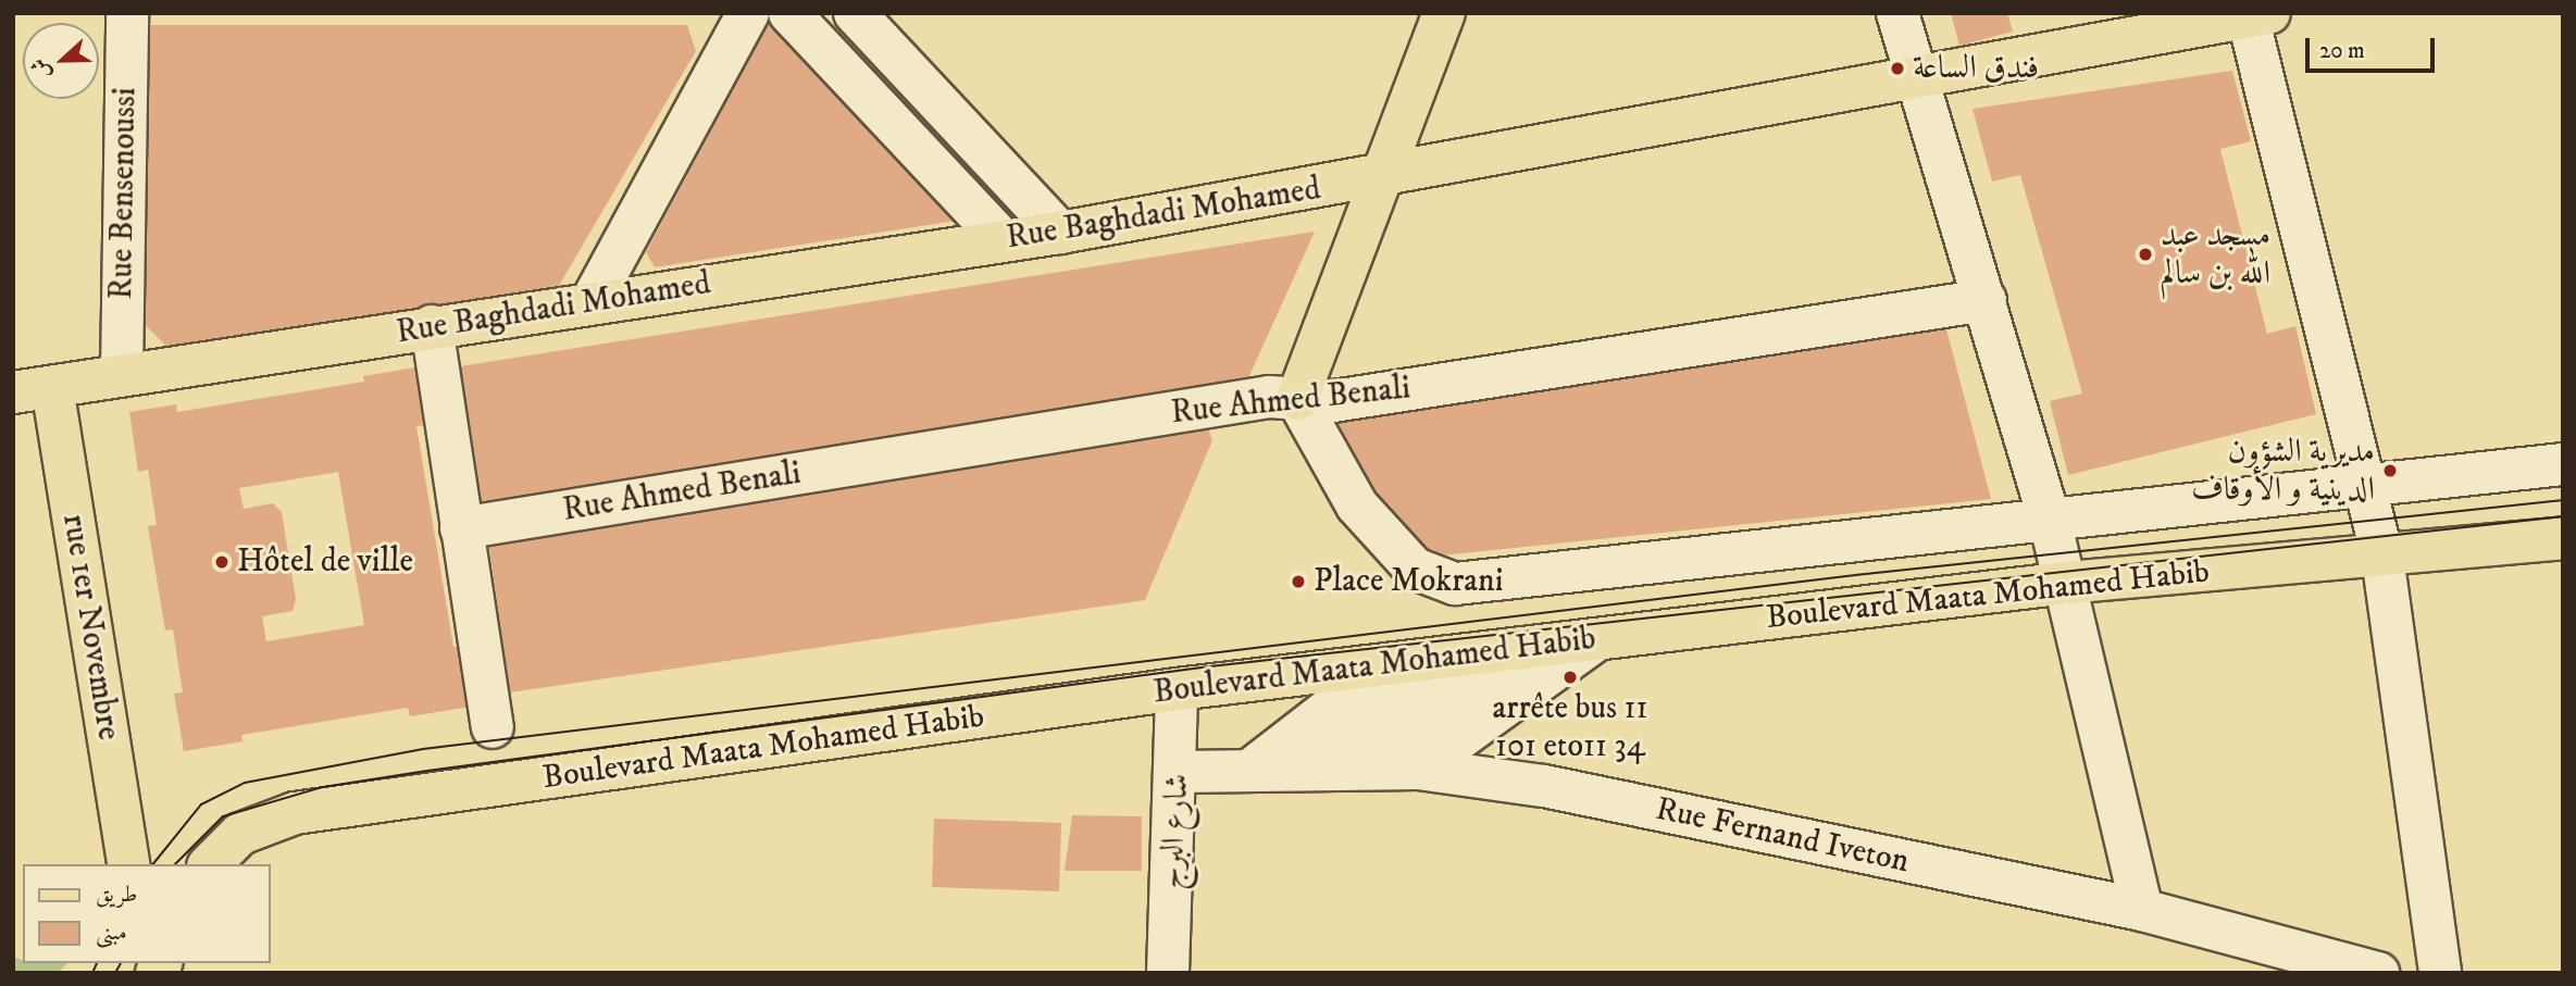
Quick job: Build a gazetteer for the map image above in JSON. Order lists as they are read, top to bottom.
{
  "streets": {
    "main road": ["Rue Baghdadi Mohamed", "Boulevard Maata Mohamed Habib", "rue 1er Novembre"],
    "street": [
      "Rue Bensenoussi",
      "Rue Ahmed Benali",
      "شارع البرج",
      "Rue Fernand Iveton"
    ]
  },
  "crossings": [
    ["Rue Bensenoussi", "Rue Baghdadi Mohamed"],
    ["Rue Baghdadi Mohamed", "rue 1er Novembre"],
    ["Boulevard Maata Mohamed Habib", "شارع البرج"],
    ["شارع البرج", "Rue Fernand Iveton"]
  ],
  "places": [
    "فندق الساعة",
    "مسجد عبد الله بن سالم",
    "مديرية الشؤون الدينية و الأوقاف",
    "Hôtel de ville",
    "Place Mokrani",
    "arrête bus 11 101 eto11 34"
  ],
  "legend": ["طريق", "مبنى"],
  "scale_bar": "20 m",
  "north": "left"
}
